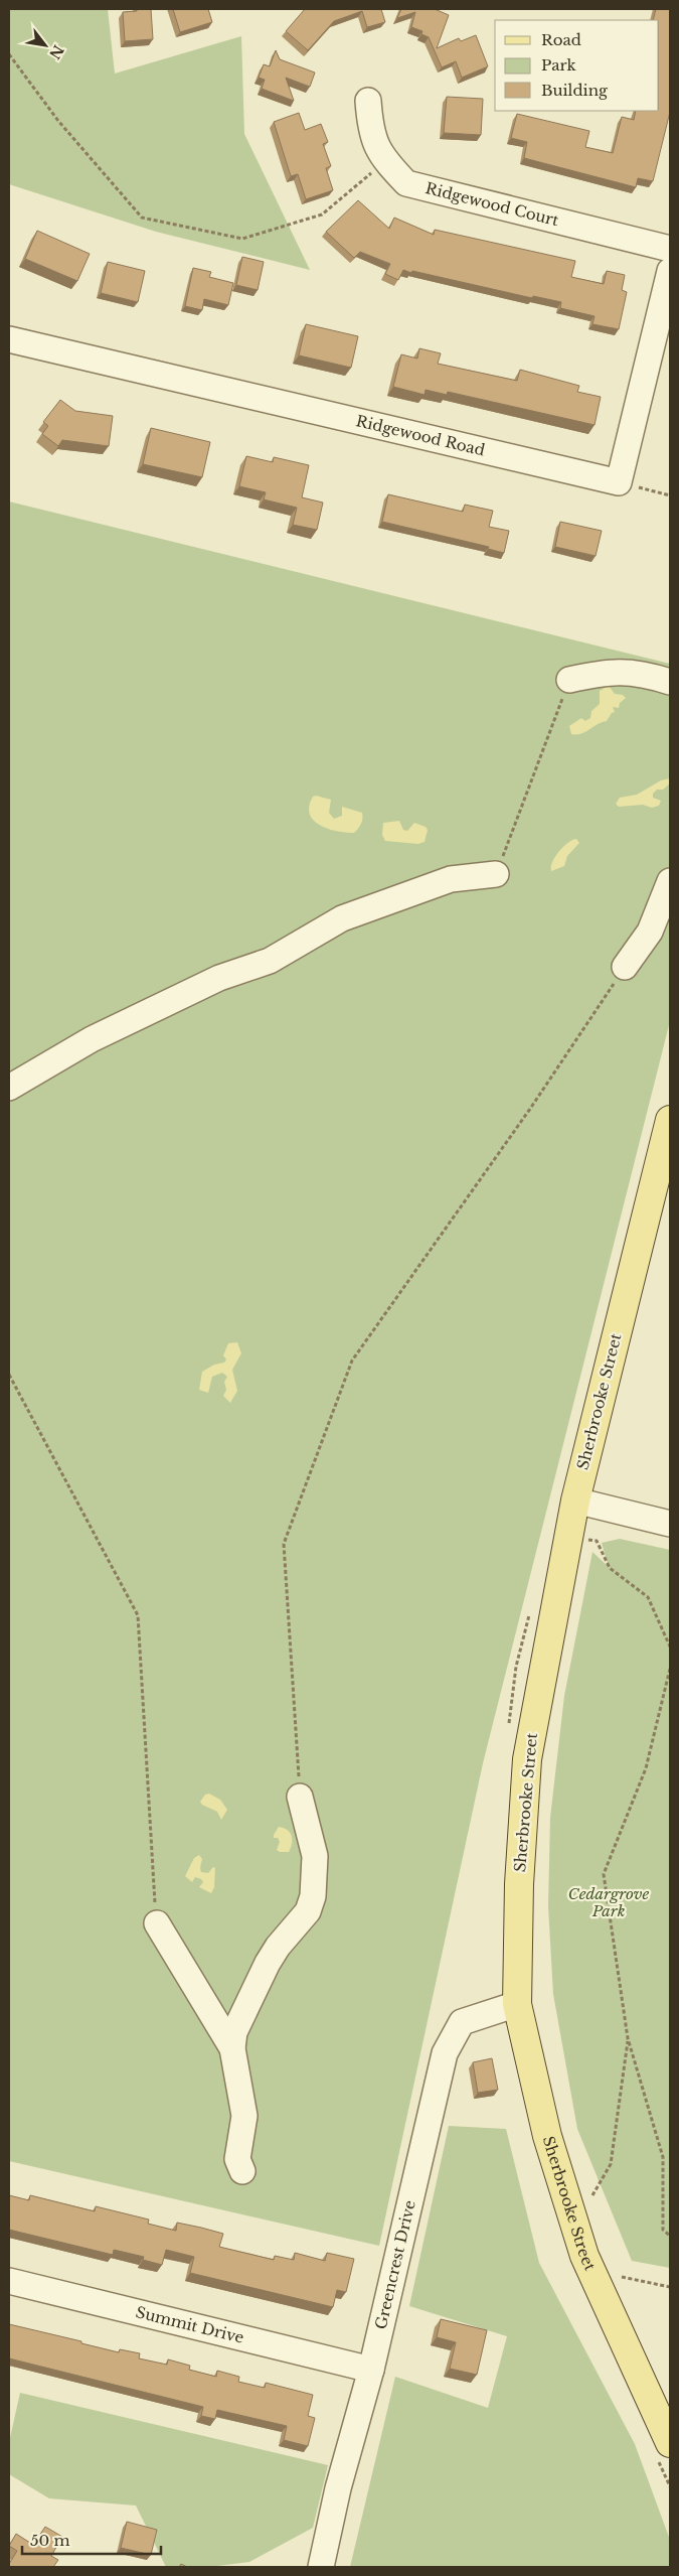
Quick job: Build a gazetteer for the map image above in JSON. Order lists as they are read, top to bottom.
{
  "streets": {
    "main road": ["Sherbrooke Street"],
    "street": [
      "Ridgewood Court",
      "Ridgewood Road",
      "Greencrest Drive",
      "Summit Drive"
    ]
  },
  "crossings": [
    ["Sherbrooke Street", "Greencrest Drive"],
    ["Greencrest Drive", "Summit Drive"]
  ],
  "parks": ["Cedargrove Park"],
  "legend": ["Road", "Park", "Building"],
  "scale_bar": "50 m",
  "north": "bottom right"
}
